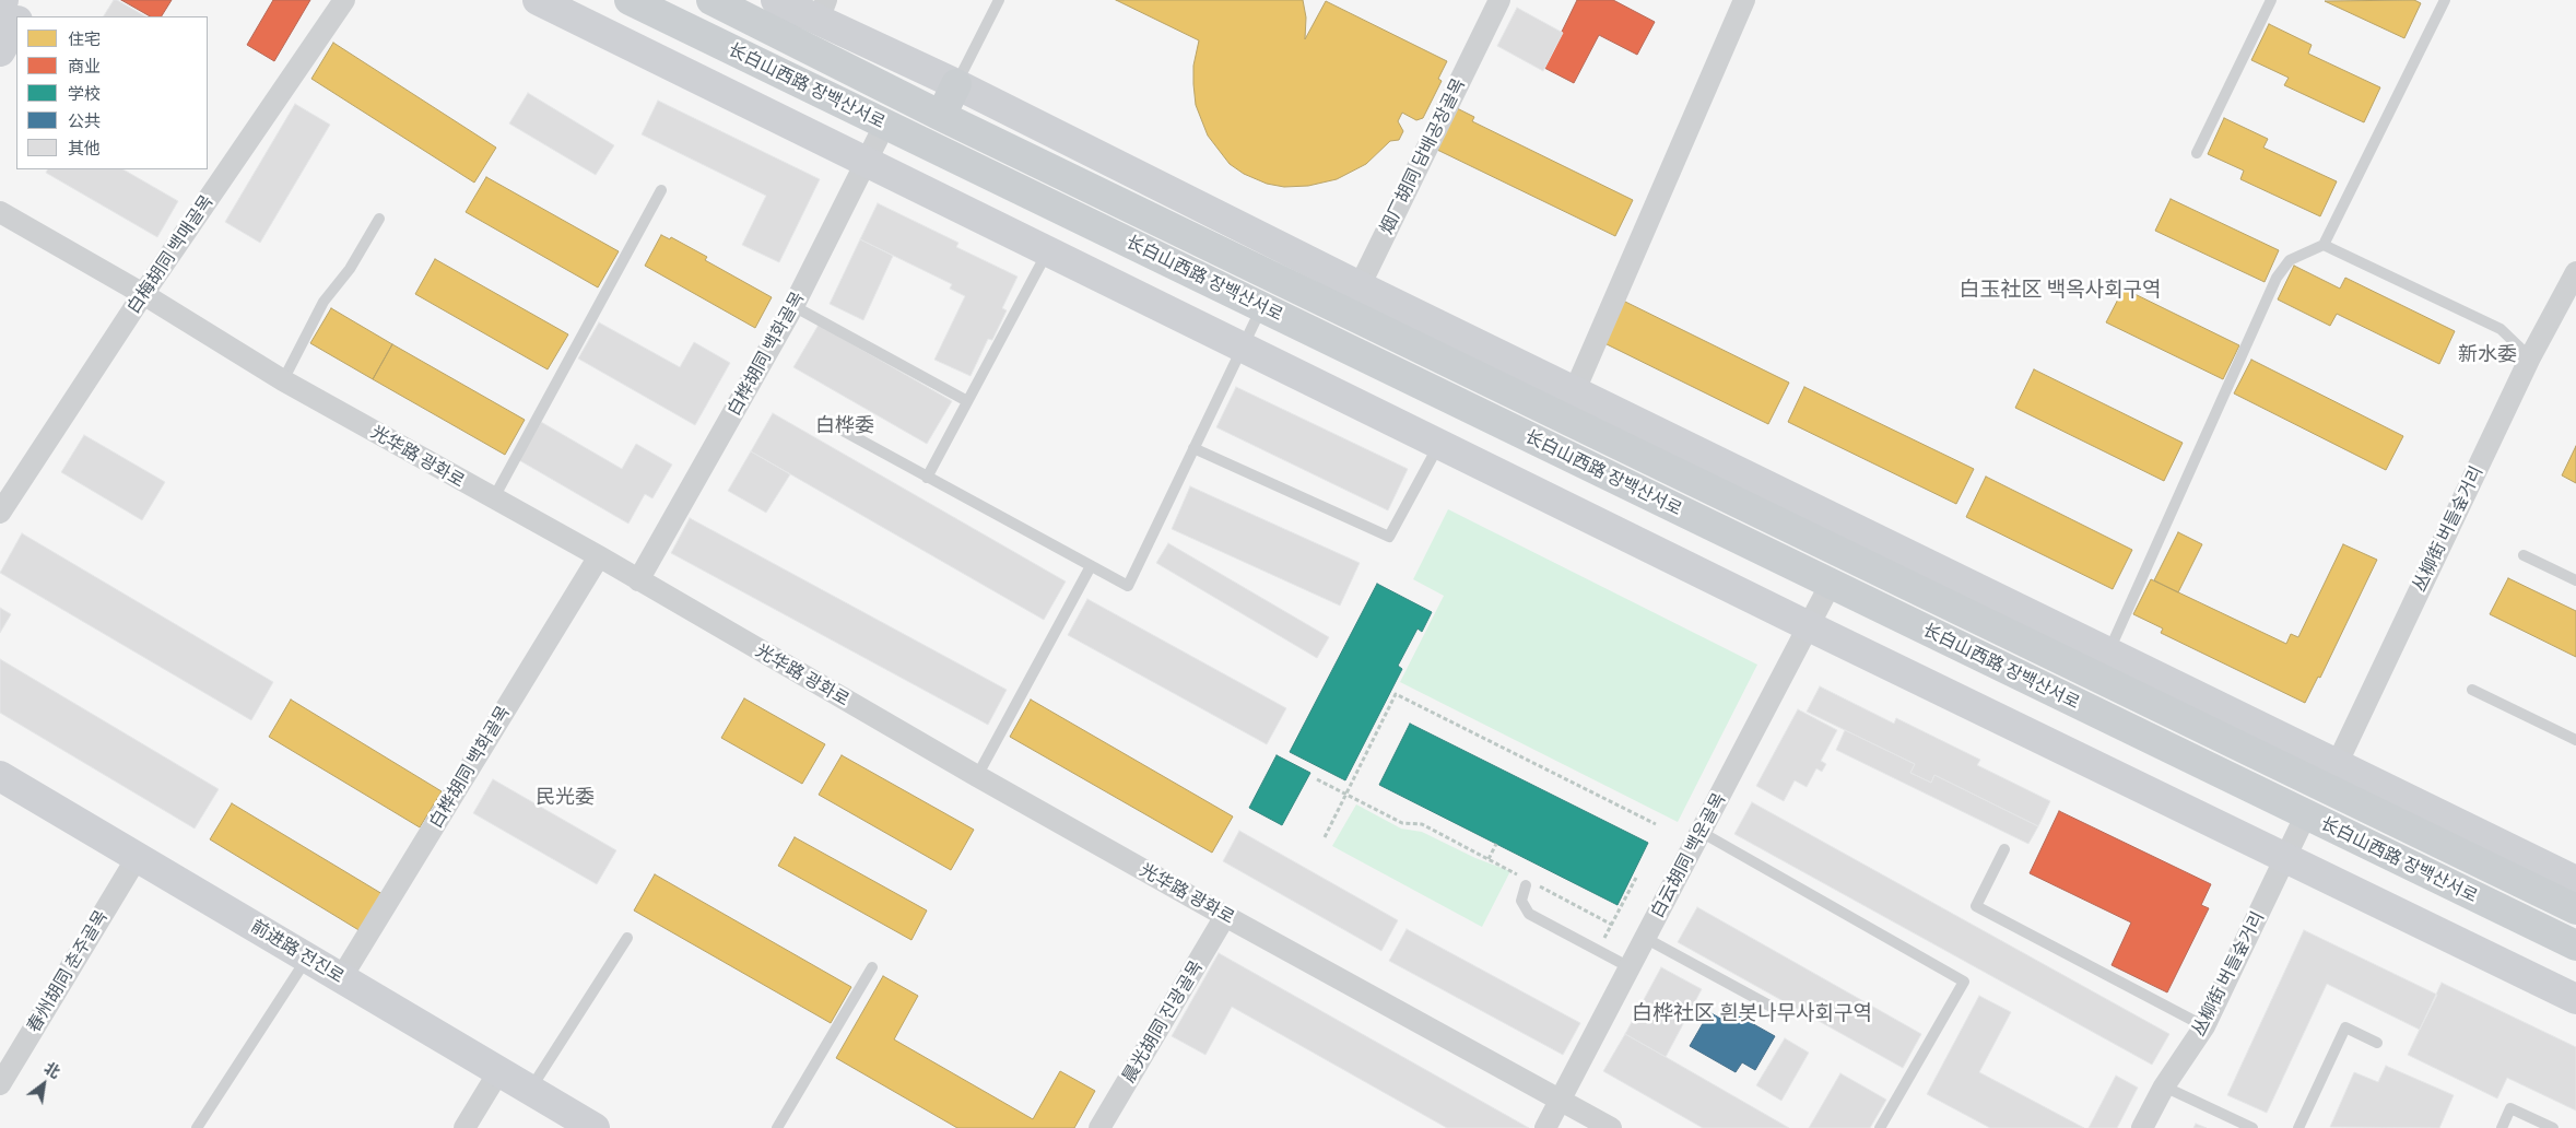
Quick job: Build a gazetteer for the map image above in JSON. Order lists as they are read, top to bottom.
{
  "streets": {
    "main road": ["长白山西路 장백산서로"],
    "street": [
      "烟厂胡同 담배공장골목",
      "白梅胡同 백매골목",
      "白桦胡同 백화골목",
      "光华路 광화로",
      "丛柳街 버들숲거리",
      "白云胡同 백운골목",
      "前进路 전진로",
      "春州胡同 춘주골목",
      "晨光胡同 진광골목"
    ]
  },
  "crossings": [
    ["长白山西路 장백산서로", "烟厂胡同 담배공장골목"],
    ["长白山西路 장백산서로", "白桦胡同 백화골목"],
    ["长白山西路 장백산서로", "丛柳街 버들숲거리"],
    ["长白山西路 장백산서로", "白云胡同 백운골목"],
    ["白梅胡同 백매골목", "光华路 광화로"],
    ["白桦胡同 백화골목", "光华路 광화로"],
    ["白桦胡同 백화골목", "前进路 전진로"],
    ["光华路 광화로", "白云胡同 백운골목"],
    ["光华路 광화로", "晨光胡同 진광골목"],
    ["前进路 전진로", "春州胡同 춘주골목"]
  ],
  "districts": [
    "白玉社区 백옥사회구역",
    "新水委",
    "白桦委",
    "民光委",
    "白桦社区 흰봇나무사회구역"
  ],
  "legend": [
    "住宅",
    "商业",
    "学校",
    "公共",
    "其他"
  ],
  "north": "top right"
}
